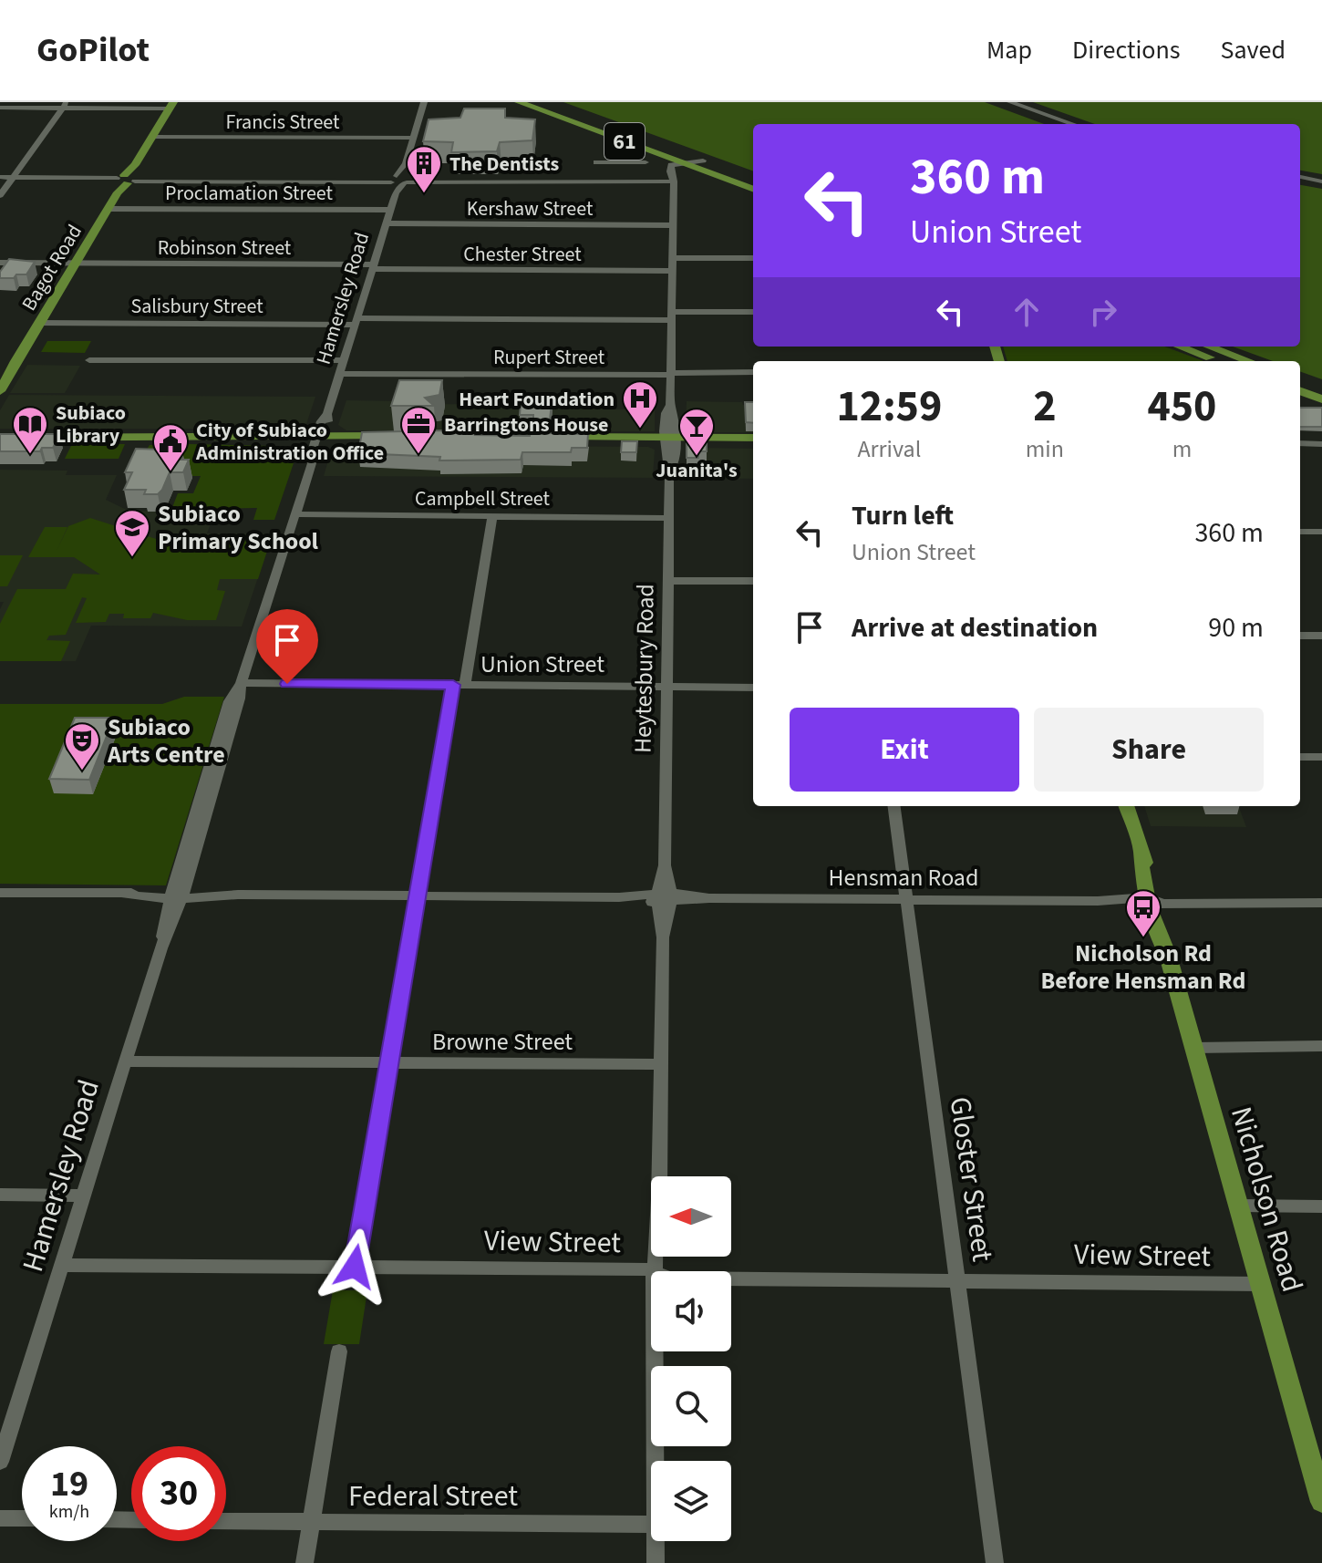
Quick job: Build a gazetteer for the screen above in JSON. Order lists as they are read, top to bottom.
{
  "streets": {
    "main road": ["61", "Bagot Road", "Nicholson Road"],
    "street": [
      "Francis Street",
      "Proclamation Street",
      "Kershaw Street",
      "Robinson Street",
      "Chester Street",
      "Hamersley Road",
      "Salisbury Street",
      "Rupert Street",
      "Campbell Street",
      "Union Street",
      "Heytesbury Road",
      "Hensman Road",
      "Browne Street",
      "Gloster Street",
      "View Street",
      "Federal Street"
    ]
  },
  "crossings": [
    ["Francis Street", "Bagot Road"],
    ["61", "Heytesbury Road"],
    ["Proclamation Street", "Bagot Road"],
    ["Proclamation Street", "Hamersley Road"],
    ["Kershaw Street", "Hamersley Road"],
    ["Kershaw Street", "Heytesbury Road"],
    ["Robinson Street", "Chester Street"],
    ["Robinson Street", "Bagot Road"],
    ["Robinson Street", "Hamersley Road"],
    ["Chester Street", "Hamersley Road"],
    ["Chester Street", "Heytesbury Road"],
    ["Bagot Road", "Salisbury Street"],
    ["Hamersley Road", "Salisbury Street"],
    ["Hamersley Road", "Rupert Street"],
    ["Hamersley Road", "Campbell Street"],
    ["Hamersley Road", "Union Street"],
    ["Hamersley Road", "Hensman Road"],
    ["Hamersley Road", "Browne Street"],
    ["Hamersley Road", "View Street"],
    ["Salisbury Street", "Heytesbury Road"],
    ["Rupert Street", "Heytesbury Road"],
    ["Campbell Street", "Heytesbury Road"],
    ["Union Street", "Heytesbury Road"],
    ["Heytesbury Road", "Hensman Road"],
    ["Heytesbury Road", "Browne Street"],
    ["Hensman Road", "Gloster Street"],
    ["Hensman Road", "Nicholson Road"],
    ["Gloster Street", "View Street"],
    ["Nicholson Road", "View Street"]
  ],
  "places": {
    "building": ["The Dentists"],
    "hospital": ["Heart Foundation"],
    "library": ["Subiaco Library"],
    "office": ["Barringtons House"],
    "bar": ["Juanita's"],
    "public building": ["City of Subiaco Administration Office"],
    "school or university": ["Subiaco Primary School"],
    "theatre": ["Subiaco Arts Centre"],
    "bus stop": ["Nicholson Rd Before Hensman Rd"]
  },
  "north": "left",
  "page": {
    "header": "GoPilot",
    "nav": ["Map", "Directions", "Saved"],
    "turn": ["360 m", "Union Street"],
    "eta": [
      "12:59",
      "Arrival",
      "2",
      "min",
      "450",
      "m"
    ],
    "list": [
      {
        "name": "Turn left",
        "note": "Union Street",
        "value": "360 m"
      },
      {
        "name": "Arrive at destination",
        "value": "90 m"
      }
    ],
    "buttons": ["Exit", "Share"],
    "speed": "19 km/h",
    "limit": "30"
  }
}
